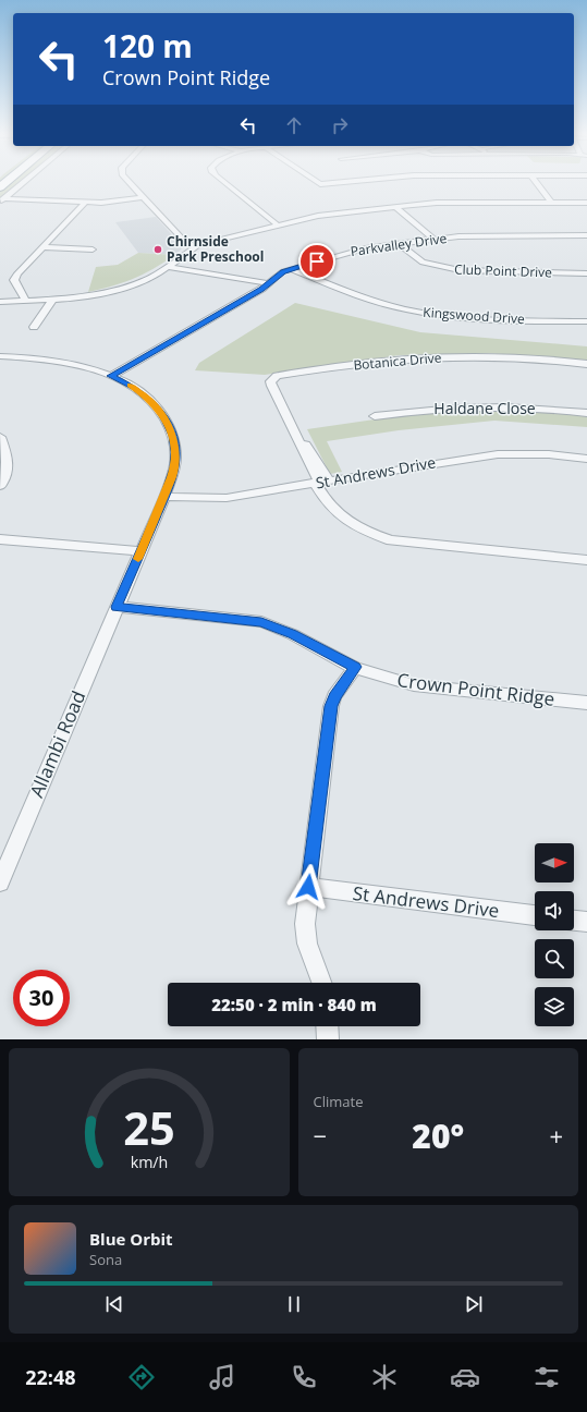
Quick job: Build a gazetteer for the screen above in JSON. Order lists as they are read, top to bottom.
{
  "streets": {
    "street": [
      "Parkvalley Drive",
      "Club Point Drive",
      "Kingswood Drive",
      "Botanica Drive",
      "Haldane Close",
      "St Andrews Drive",
      "Crown Point Ridge",
      "Allambi Road"
    ]
  },
  "crossings": [
    ["Parkvalley Drive", "Club Point Drive"],
    ["Parkvalley Drive", "Kingswood Drive"],
    ["Parkvalley Drive", "Allambi Road"],
    ["Botanica Drive", "St Andrews Drive"],
    ["St Andrews Drive", "Allambi Road"],
    ["Crown Point Ridge", "Allambi Road"]
  ],
  "places": ["Chirnside Park Preschool"],
  "north": "right",
  "page": {
    "turn": ["120 m", "Crown Point Ridge"],
    "limit": "30",
    "trip": "22:50 · 2 min · 840 m",
    "tile": "Climate",
    "heat": ["−", "20°", "+"],
    "song": ["Blue Orbit", "Sona"],
    "tabs": "22:48",
    "gauge": ["25", "km/h"]
  }
}
